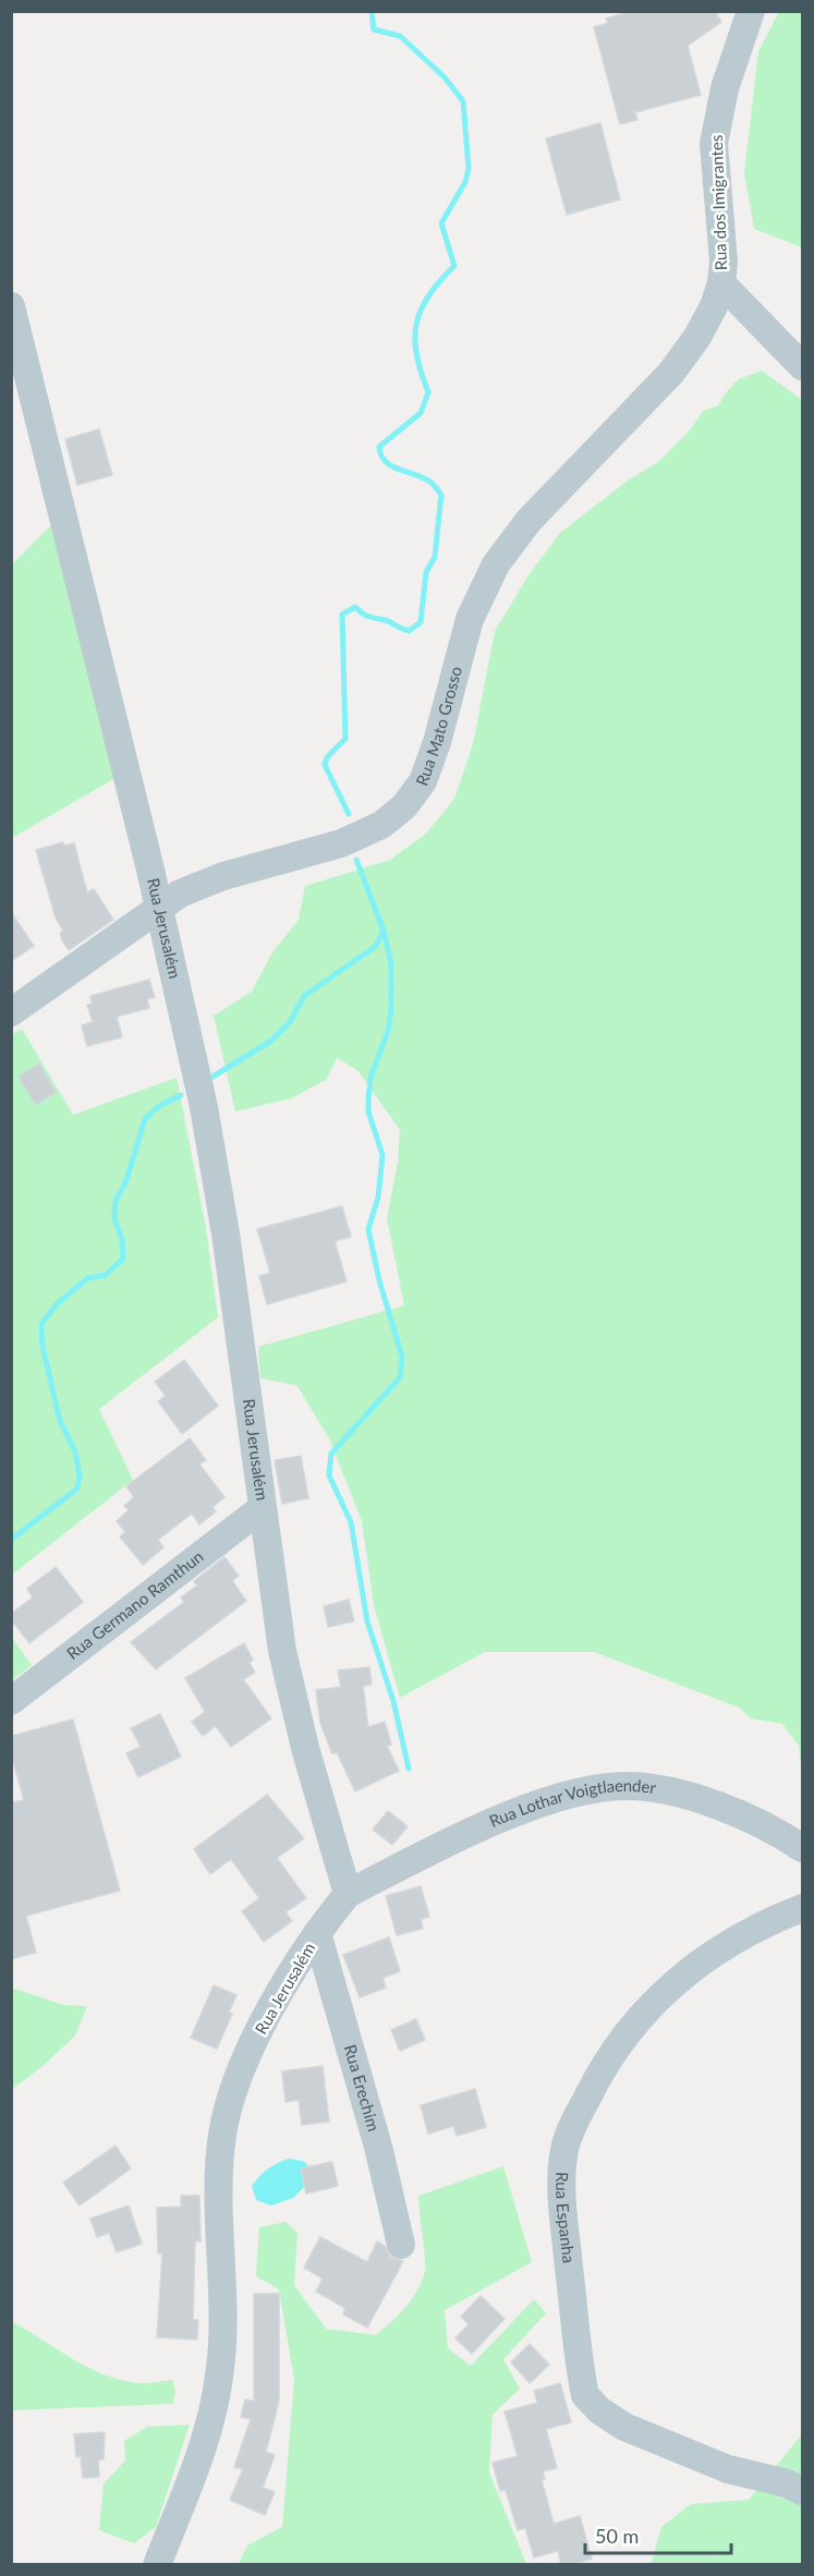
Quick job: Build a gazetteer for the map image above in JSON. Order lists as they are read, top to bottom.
{
  "streets": {
    "street": [
      "Rua dos Imigrantes",
      "Rua Mato Grosso",
      "Rua Jerusalém",
      "Rua Germano Ramthun",
      "Rua Lothar Voigtlaender",
      "Rua Erechim",
      "Rua Espanha"
    ]
  },
  "crossings": [
    ["Rua dos Imigrantes", "Rua Mato Grosso"],
    ["Rua Mato Grosso", "Rua Jerusalém"],
    ["Rua Jerusalém", "Rua Germano Ramthun"],
    ["Rua Jerusalém", "Rua Lothar Voigtlaender"],
    ["Rua Jerusalém", "Rua Erechim"]
  ],
  "scale_bar": "50 m"
}
